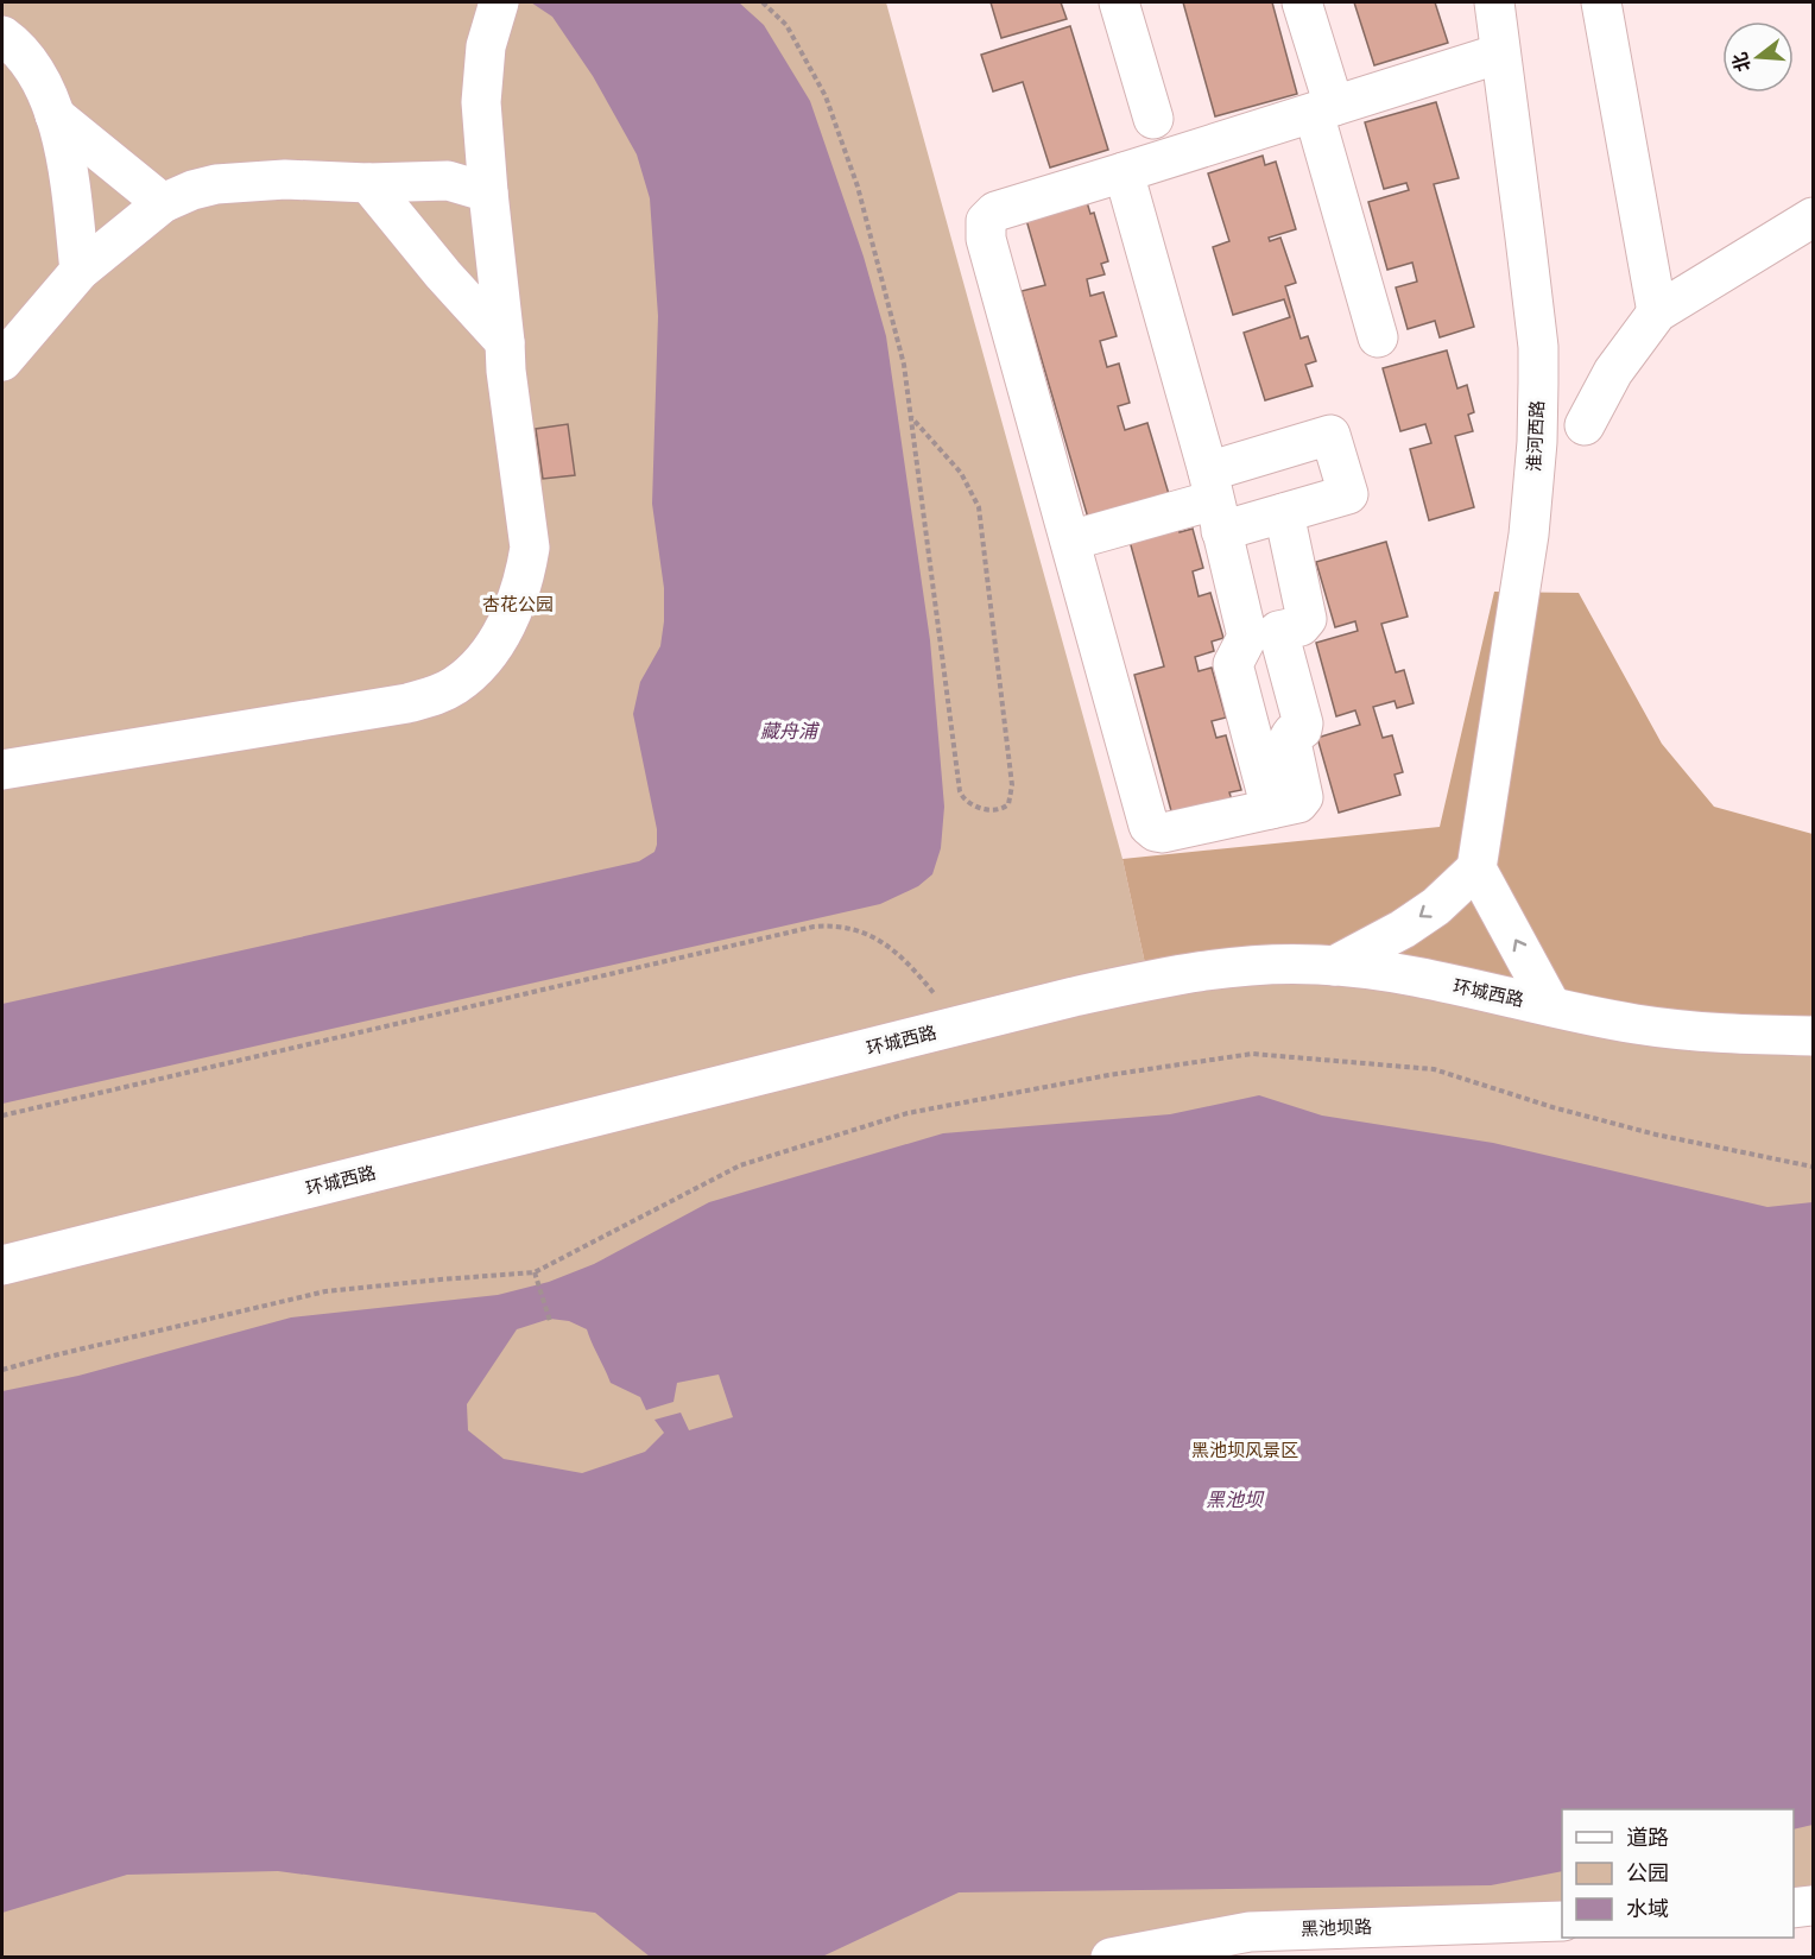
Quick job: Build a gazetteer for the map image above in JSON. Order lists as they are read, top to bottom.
{
  "streets": {
    "street": ["淮河西路", "环城西路", "黑池坝路"]
  },
  "water": ["藏舟浦", "黑池坝"],
  "parks": ["杏花公园", "黑池坝风景区"],
  "legend": ["道路", "公园", "水域"],
  "north": "left"
}
